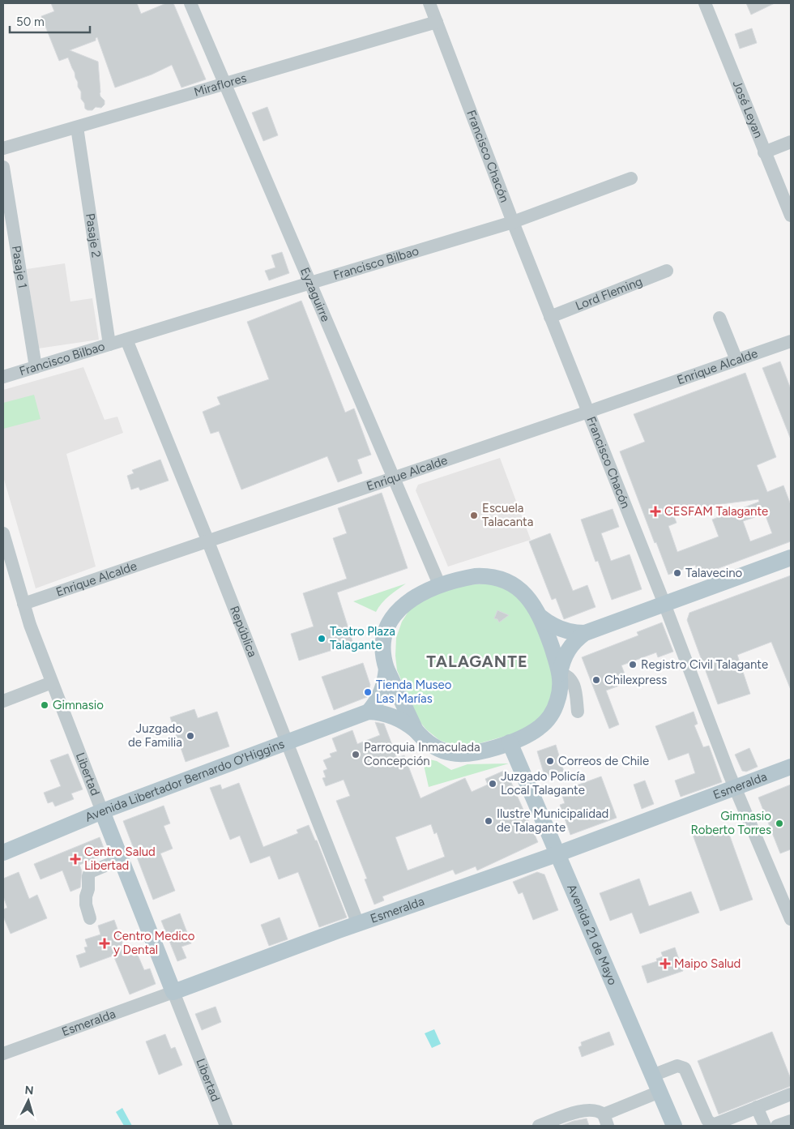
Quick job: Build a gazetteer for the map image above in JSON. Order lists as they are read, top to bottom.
{
  "streets": {
    "main road": [
      "Libertad",
      "Avenida Libertador Bernardo O'Higgins",
      "Esmeralda",
      "Avenida 21 de Mayo"
    ],
    "street": [
      "Miraflores",
      "José Leyan",
      "Francisco Chacón",
      "Pasaje 2",
      "Francisco Bilbao",
      "Pasaje 1",
      "Eyzaguirre",
      "Lord Fleming",
      "Enrique Alcalde",
      "República"
    ]
  },
  "crossings": [
    ["Miraflores", "Francisco Chacón"],
    ["Miraflores", "Pasaje 2"],
    ["Miraflores", "Eyzaguirre"],
    ["Francisco Chacón", "Francisco Bilbao"],
    ["Francisco Chacón", "Lord Fleming"],
    ["Francisco Chacón", "Enrique Alcalde"],
    ["Francisco Chacón", "Esmeralda"],
    ["Pasaje 2", "Francisco Bilbao"],
    ["Francisco Bilbao", "Pasaje 1"],
    ["Francisco Bilbao", "Eyzaguirre"],
    ["Francisco Bilbao", "República"],
    ["Eyzaguirre", "Enrique Alcalde"],
    ["Enrique Alcalde", "República"],
    ["Enrique Alcalde", "Libertad"],
    ["República", "Avenida Libertador Bernardo O'Higgins"],
    ["República", "Esmeralda"],
    ["Libertad", "Avenida Libertador Bernardo O'Higgins"],
    ["Libertad", "Esmeralda"],
    ["Esmeralda", "Avenida 21 de Mayo"]
  ],
  "districts": ["TALAGANTE"],
  "places": {
    "health": [
      "CESFAM Talagante",
      "Centro Salud Libertad",
      "Centro Medico y Dental",
      "Maipo Salud"
    ],
    "other": [
      "Escuela Talacanta",
      "Talavecino",
      "Teatro Plaza Talagante",
      "Registro Civil Talagante",
      "Chilexpress",
      "Tienda Museo Las Marías",
      "Gimnasio",
      "Juzgado de Familia",
      "Parroquia Inmaculada Concepción",
      "Correos de Chile",
      "Juzgado Policía Local Talagante",
      "Ilustre Municipalidad de Talagante",
      "Gimnasio Roberto Torres"
    ]
  },
  "scale_bar": "50 m",
  "north": "top"
}
